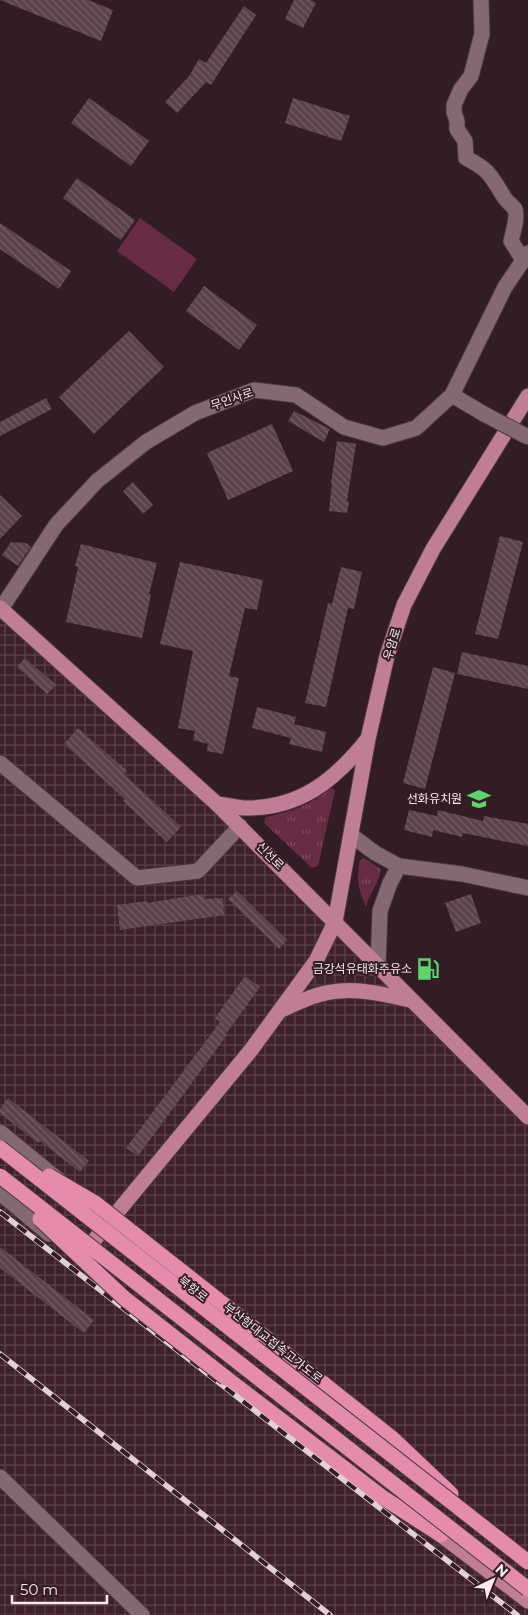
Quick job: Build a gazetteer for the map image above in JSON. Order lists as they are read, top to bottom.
{
  "streets": {
    "highway": ["부산항대교접속고가도로"],
    "main road": ["우암로", "신선로", "북항로"],
    "street": ["무인사로"]
  },
  "crossings": [
    ["무인사로", "신선로"],
    ["우암로", "신선로"],
    ["우암로", "북항로"]
  ],
  "places": {
    "school or university": ["선화유치원"],
    "fuel station": ["금강석유태화주유소"]
  },
  "scale_bar": "50 m",
  "north": "top right"
}
